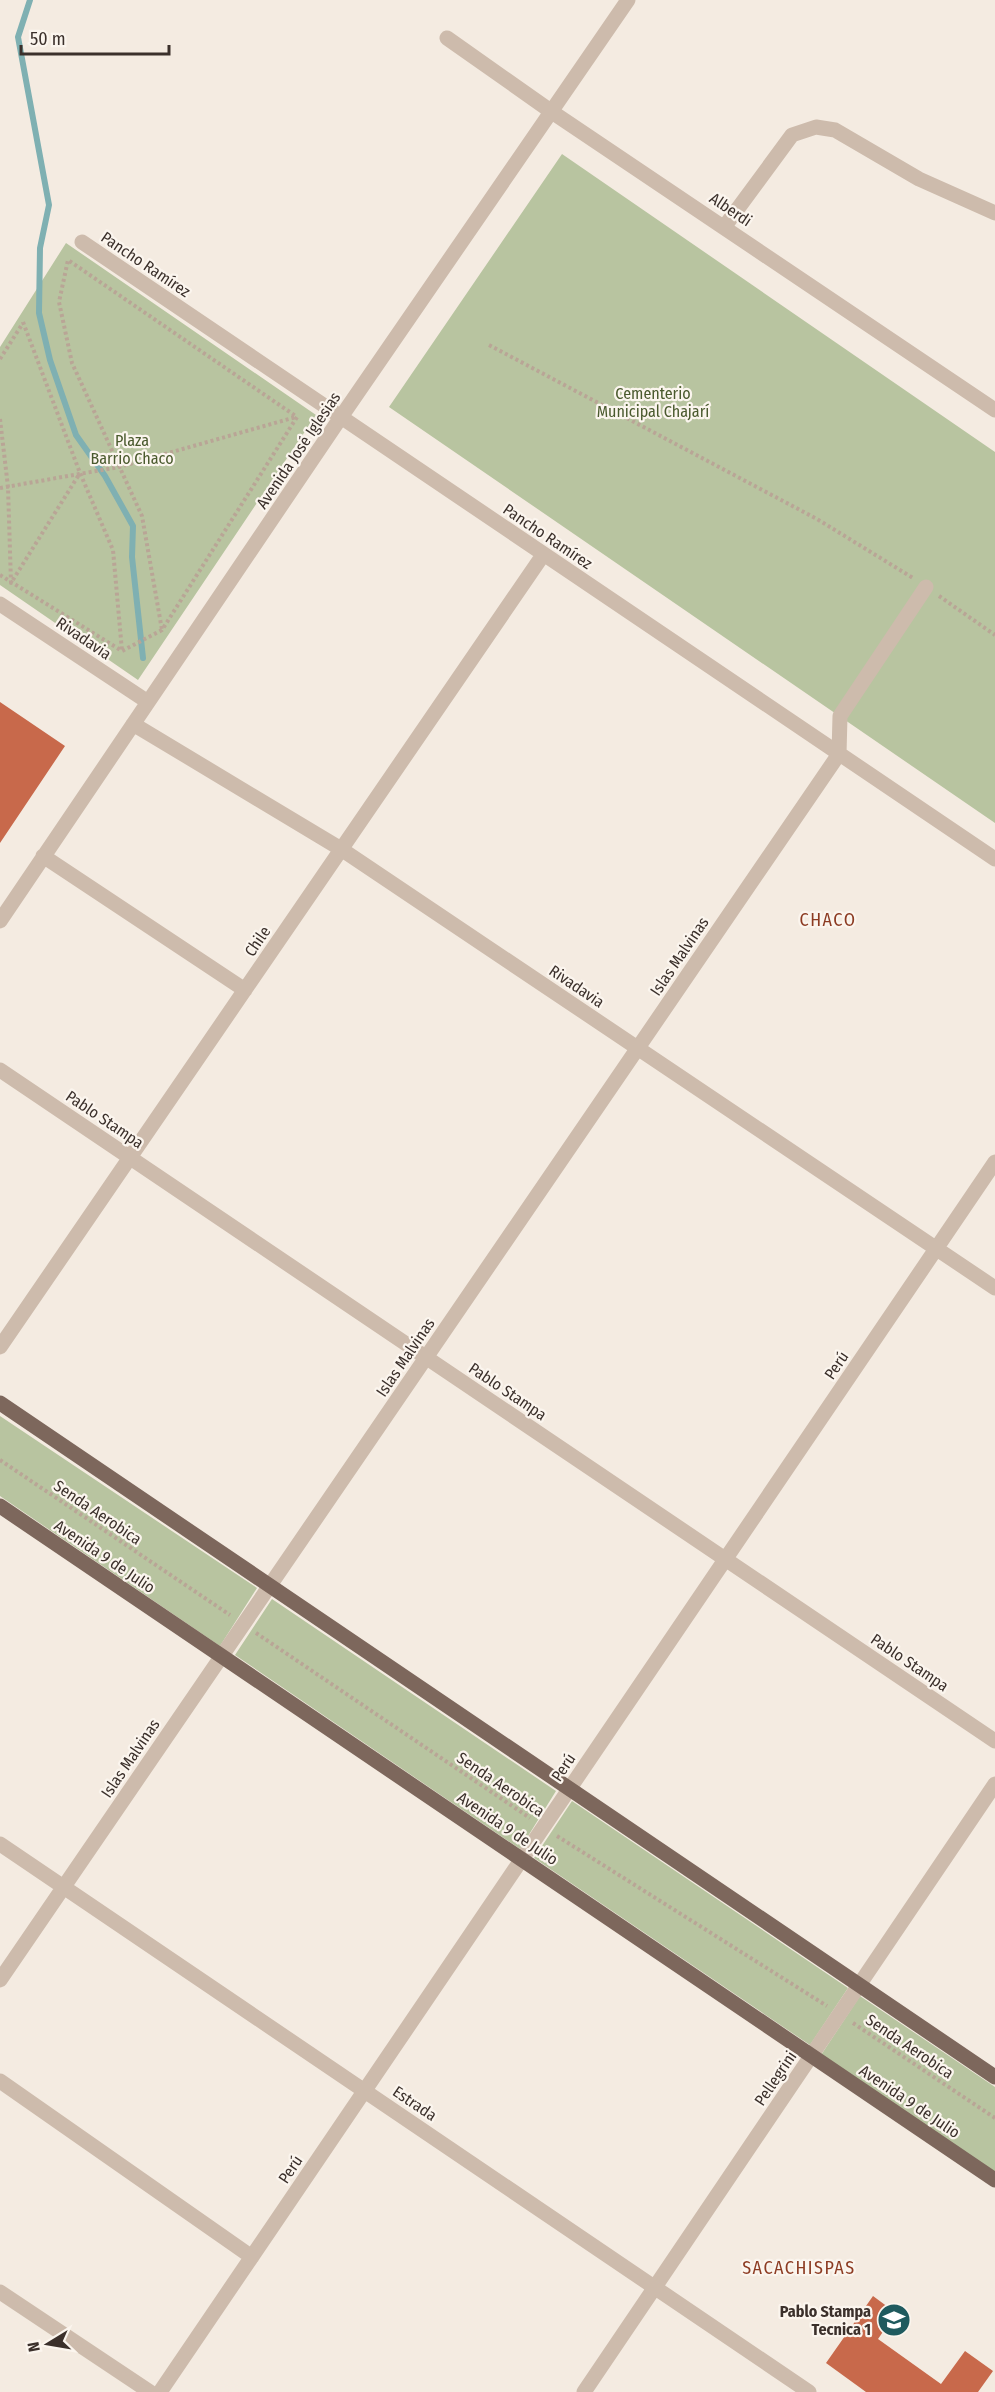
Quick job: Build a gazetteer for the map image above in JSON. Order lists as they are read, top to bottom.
{
  "streets": {
    "main road": ["Avenida 9 de Julio"],
    "street": [
      "Alberdi",
      "Pancho Ramírez",
      "Avenida José Iglesias",
      "Rivadavia",
      "Chile",
      "Islas Malvinas",
      "Pablo Stampa",
      "Perú",
      "Pellegrini",
      "Estrada"
    ],
    "path": ["Senda Aerobica"]
  },
  "crossings": [
    ["Alberdi", "Avenida José Iglesias"],
    ["Pancho Ramírez", "Avenida José Iglesias"],
    ["Pancho Ramírez", "Chile"],
    ["Pancho Ramírez", "Islas Malvinas"],
    ["Avenida José Iglesias", "Rivadavia"],
    ["Rivadavia", "Chile"],
    ["Rivadavia", "Islas Malvinas"],
    ["Rivadavia", "Perú"],
    ["Chile", "Pablo Stampa"],
    ["Islas Malvinas", "Pablo Stampa"],
    ["Islas Malvinas", "Senda Aerobica"],
    ["Islas Malvinas", "Avenida 9 de Julio"],
    ["Islas Malvinas", "Estrada"],
    ["Pablo Stampa", "Perú"],
    ["Perú", "Senda Aerobica"],
    ["Perú", "Avenida 9 de Julio"],
    ["Perú", "Estrada"],
    ["Senda Aerobica", "Pellegrini"],
    ["Avenida 9 de Julio", "Pellegrini"],
    ["Pellegrini", "Estrada"]
  ],
  "districts": ["CHACO", "SACACHISPAS"],
  "parks": ["Cementerio Municipal Chajarí", "Plaza Barrio Chaco"],
  "places": {
    "school or university": ["Pablo Stampa Tecnica 1"]
  },
  "scale_bar": "50 m",
  "north": "left"
}
